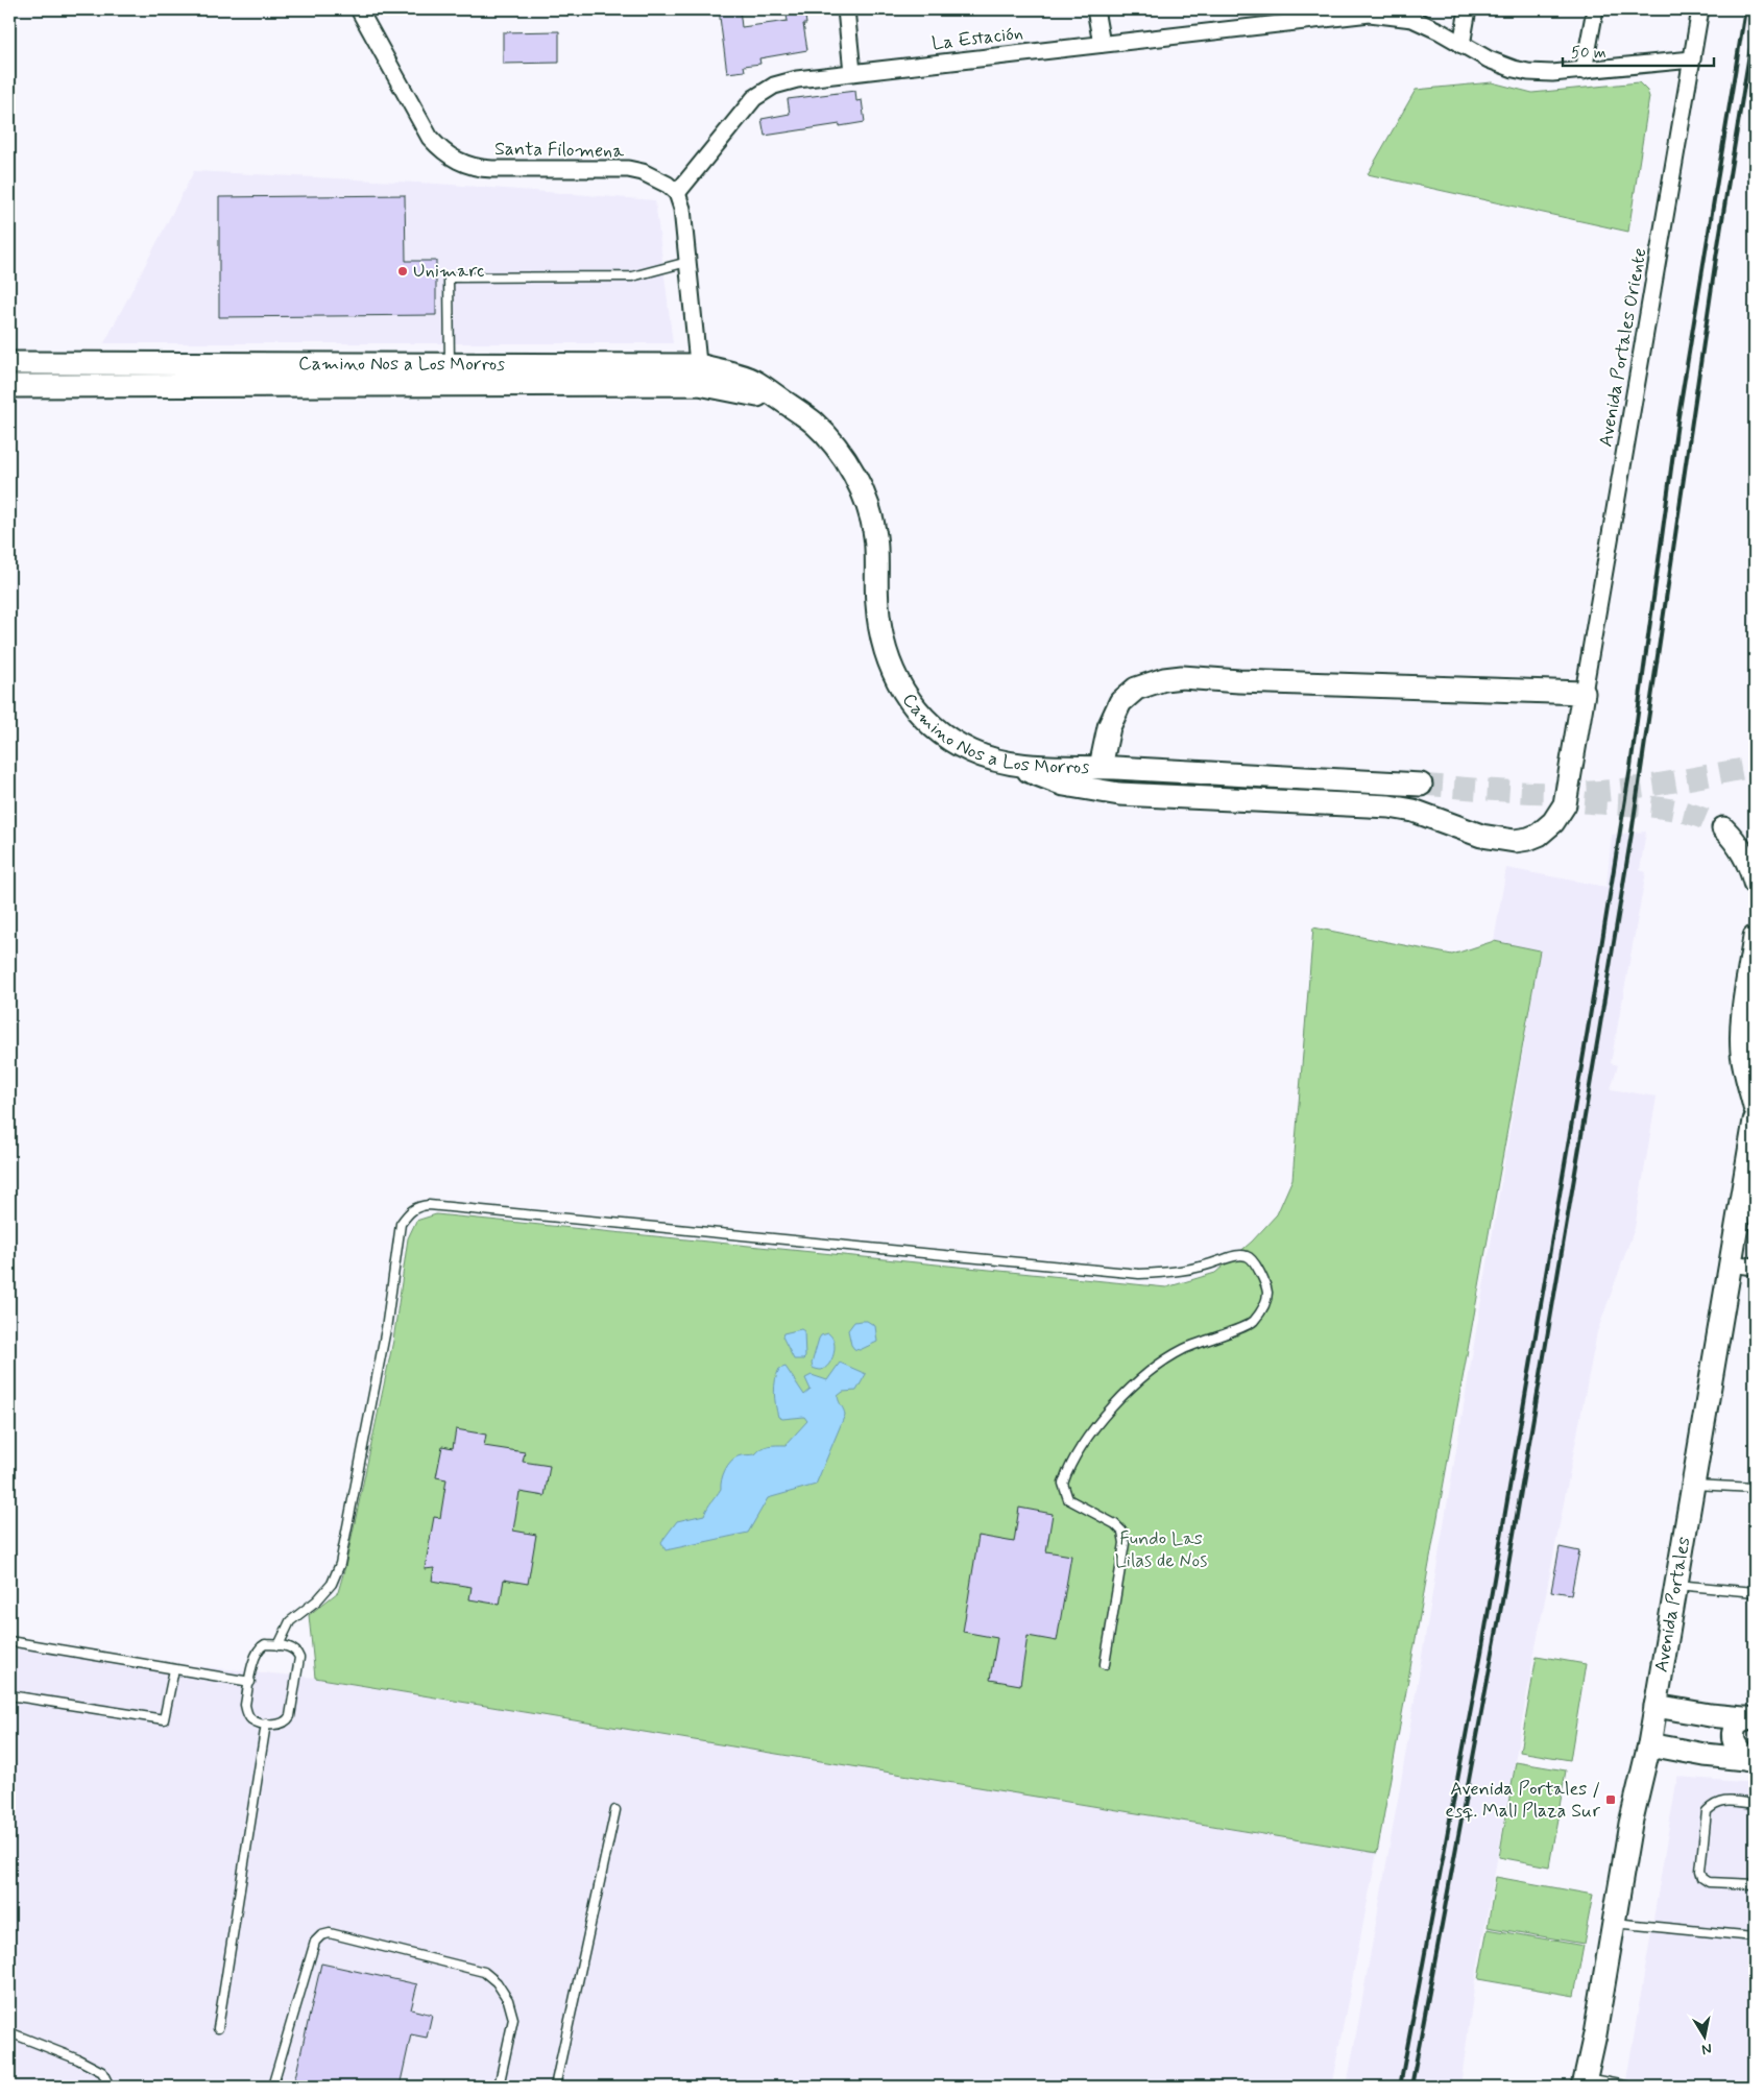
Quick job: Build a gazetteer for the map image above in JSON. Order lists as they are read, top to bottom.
{
  "streets": {
    "main road": ["Camino Nos a Los Morros", "Avenida Portales"],
    "street": ["La Estación", "Santa Filomena", "Avenida Portales Oriente"]
  },
  "crossings": [
    ["La Estación", "Santa Filomena"],
    ["La Estación", "Avenida Portales Oriente"]
  ],
  "parks": ["Fundo Las Lilas de Nos"],
  "places": {
    "other": ["Unimarc"],
    "transit": ["Avenida Portales / esq. Mall Plaza Sur"]
  },
  "scale_bar": "50 m",
  "north": "bottom"
}
